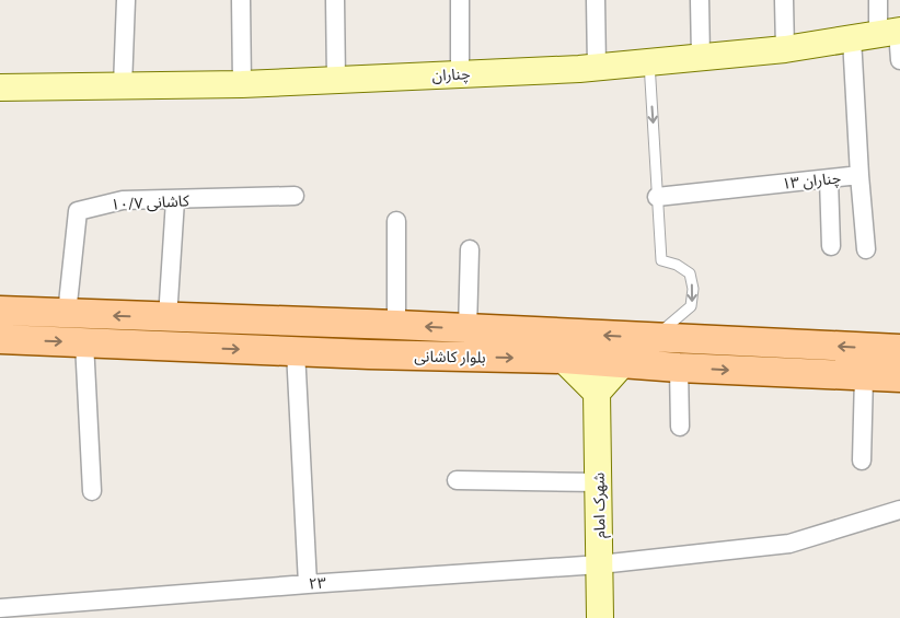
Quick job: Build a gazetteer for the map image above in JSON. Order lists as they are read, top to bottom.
{
  "streets": {
    "main road": ["بلوار کاشانی"],
    "street": [
      "چناران",
      "چناران ۱۳",
      "۱۰/۷ کاشانی",
      "شهرک امام",
      "۲۳"
    ]
  },
  "crossings": [
    ["چناران", "چناران ۱۳"],
    ["۱۰/۷ کاشانی", "بلوار کاشانی"],
    ["شهرک امام", "۲۳"]
  ]
}
